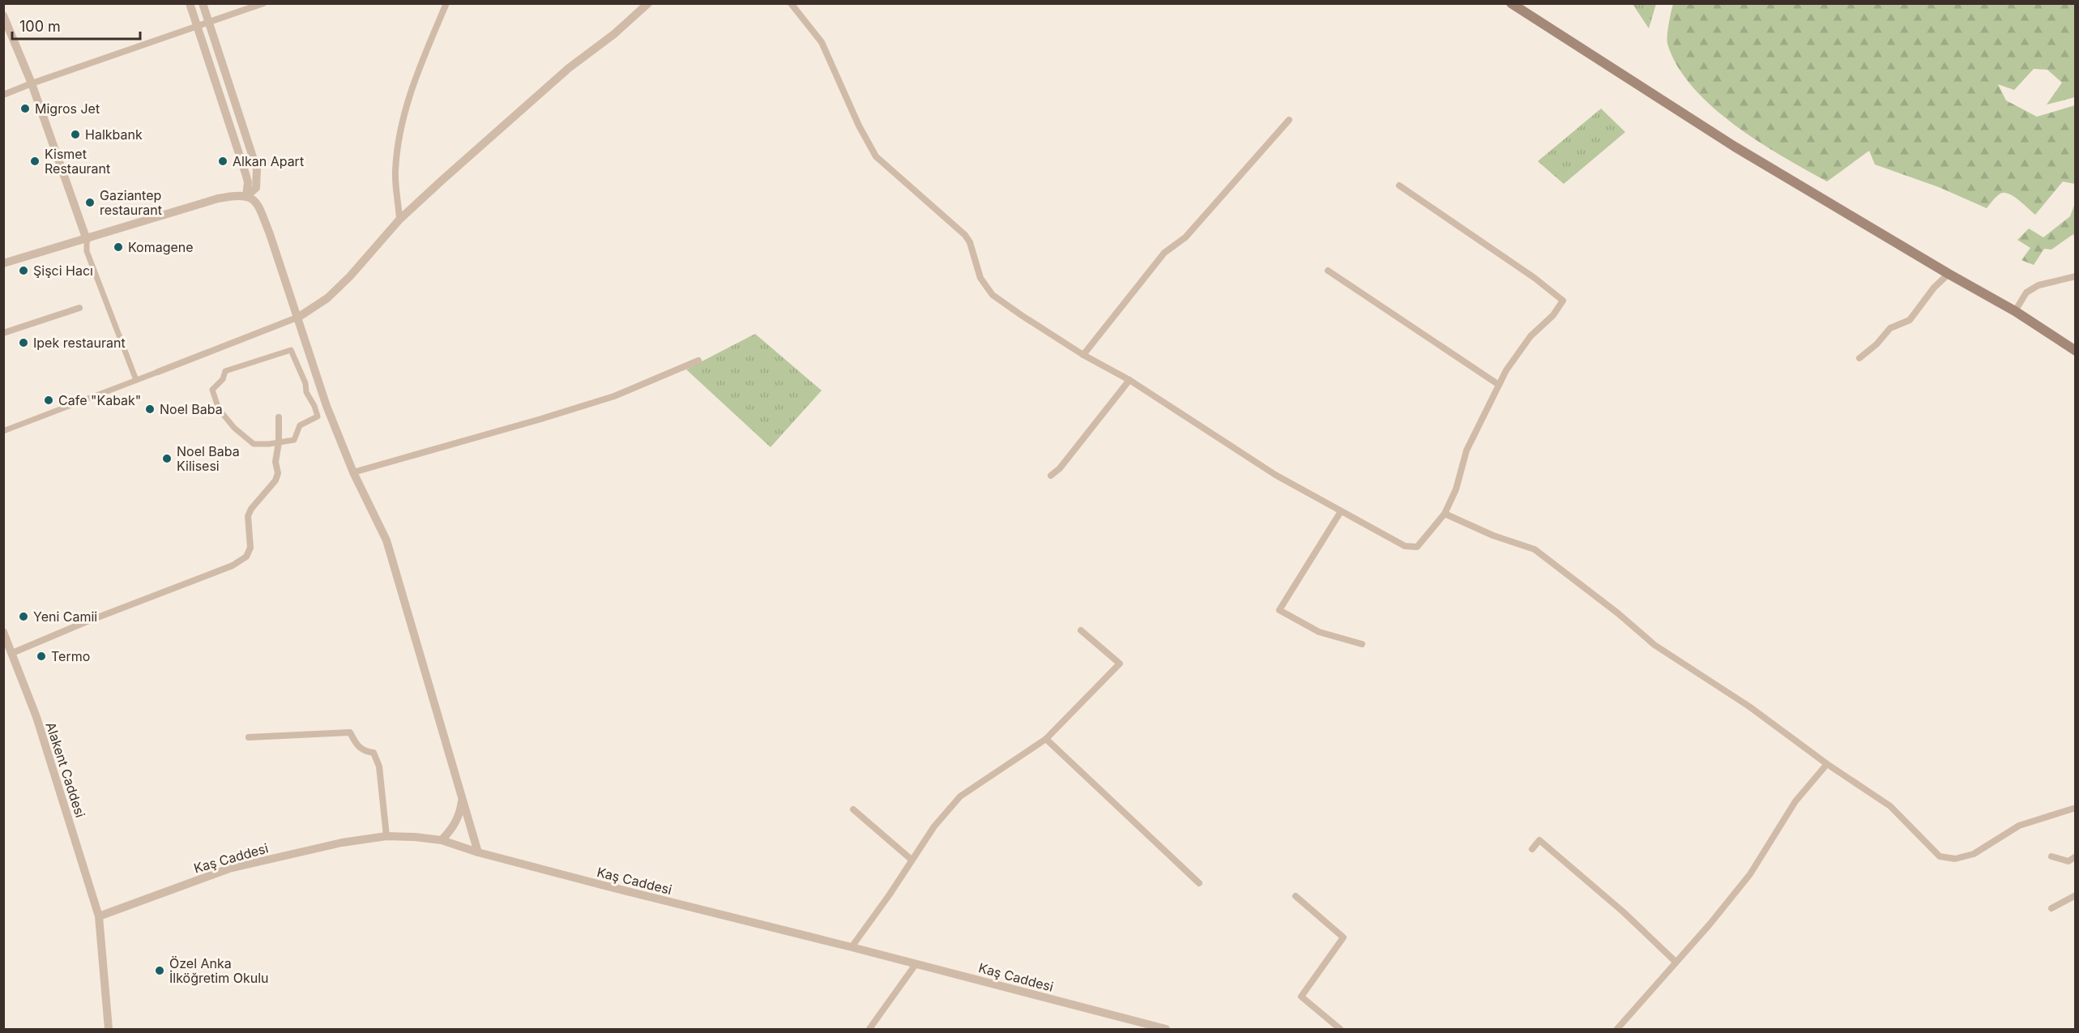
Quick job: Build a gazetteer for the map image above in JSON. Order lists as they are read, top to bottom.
{
  "streets": {
    "street": ["Alakent Caddesi", "Kaş Caddesi"]
  },
  "crossings": [
    ["Alakent Caddesi", "Kaş Caddesi"]
  ],
  "places": [
    "Migros Jet",
    "Halkbank",
    "Kismet Restaurant",
    "Alkan Apart",
    "Gaziantep restaurant",
    "Komagene",
    "Şişci Hacı",
    "Ipek restaurant",
    "Cafe \"Kabak\"",
    "Noel Baba",
    "Noel Baba Kilisesi",
    "Yeni Camii",
    "Termo",
    "Özel Anka İlköğretim Okulu"
  ],
  "scale_bar": "100 m"
}
